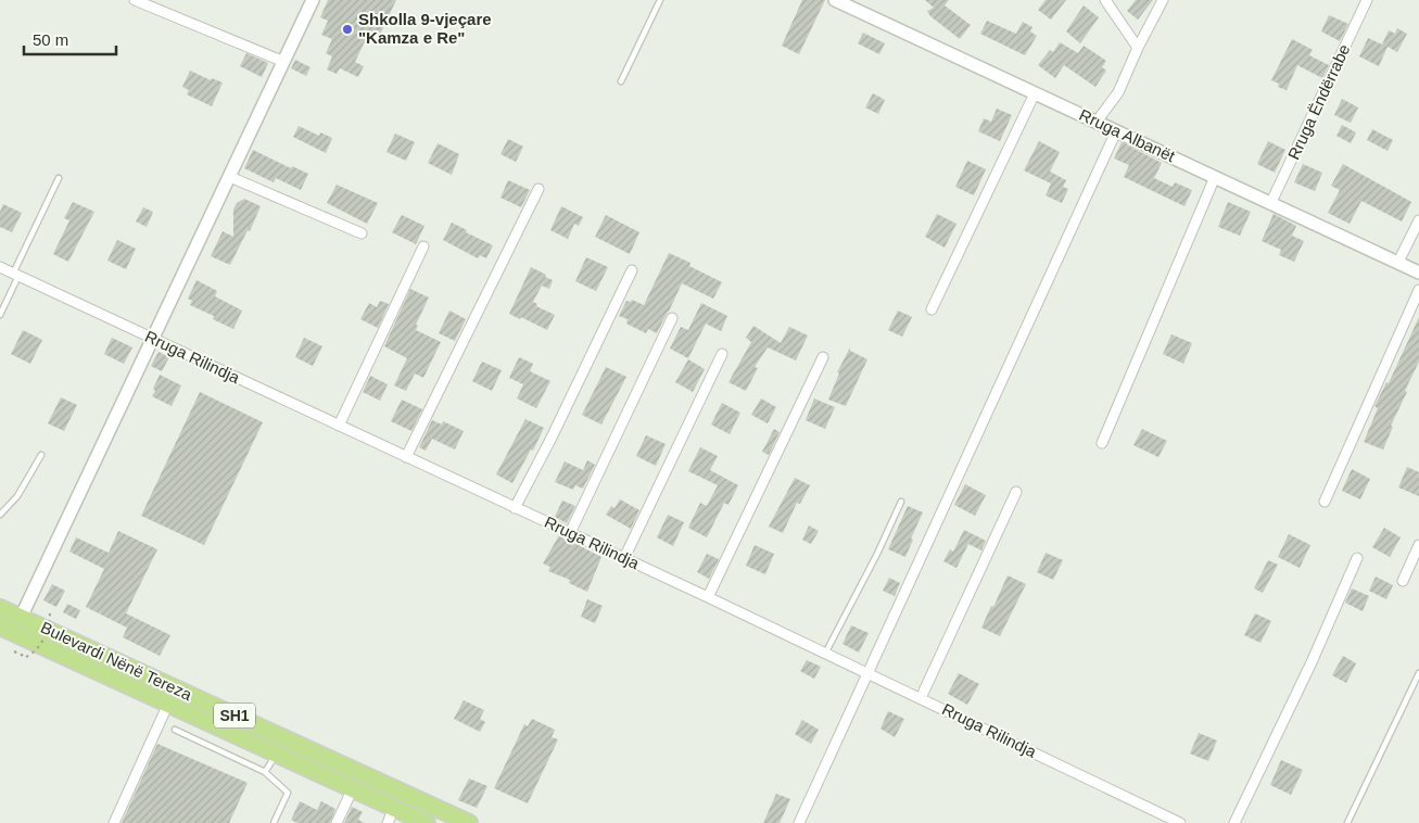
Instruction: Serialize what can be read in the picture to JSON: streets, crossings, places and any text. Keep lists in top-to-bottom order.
{
  "streets": {
    "main road": ["Bulevardi Nënë Tereza", "SH1"],
    "street": ["Rruga Ëndërrabe", "Rruga Albanët", "Rruga Rilindja"]
  },
  "crossings": [
    ["Rruga Ëndërrabe", "Rruga Albanët"]
  ],
  "places": ["Shkolla 9-vjeçare \"Kamza e Re\""],
  "scale_bar": "50 m"
}
